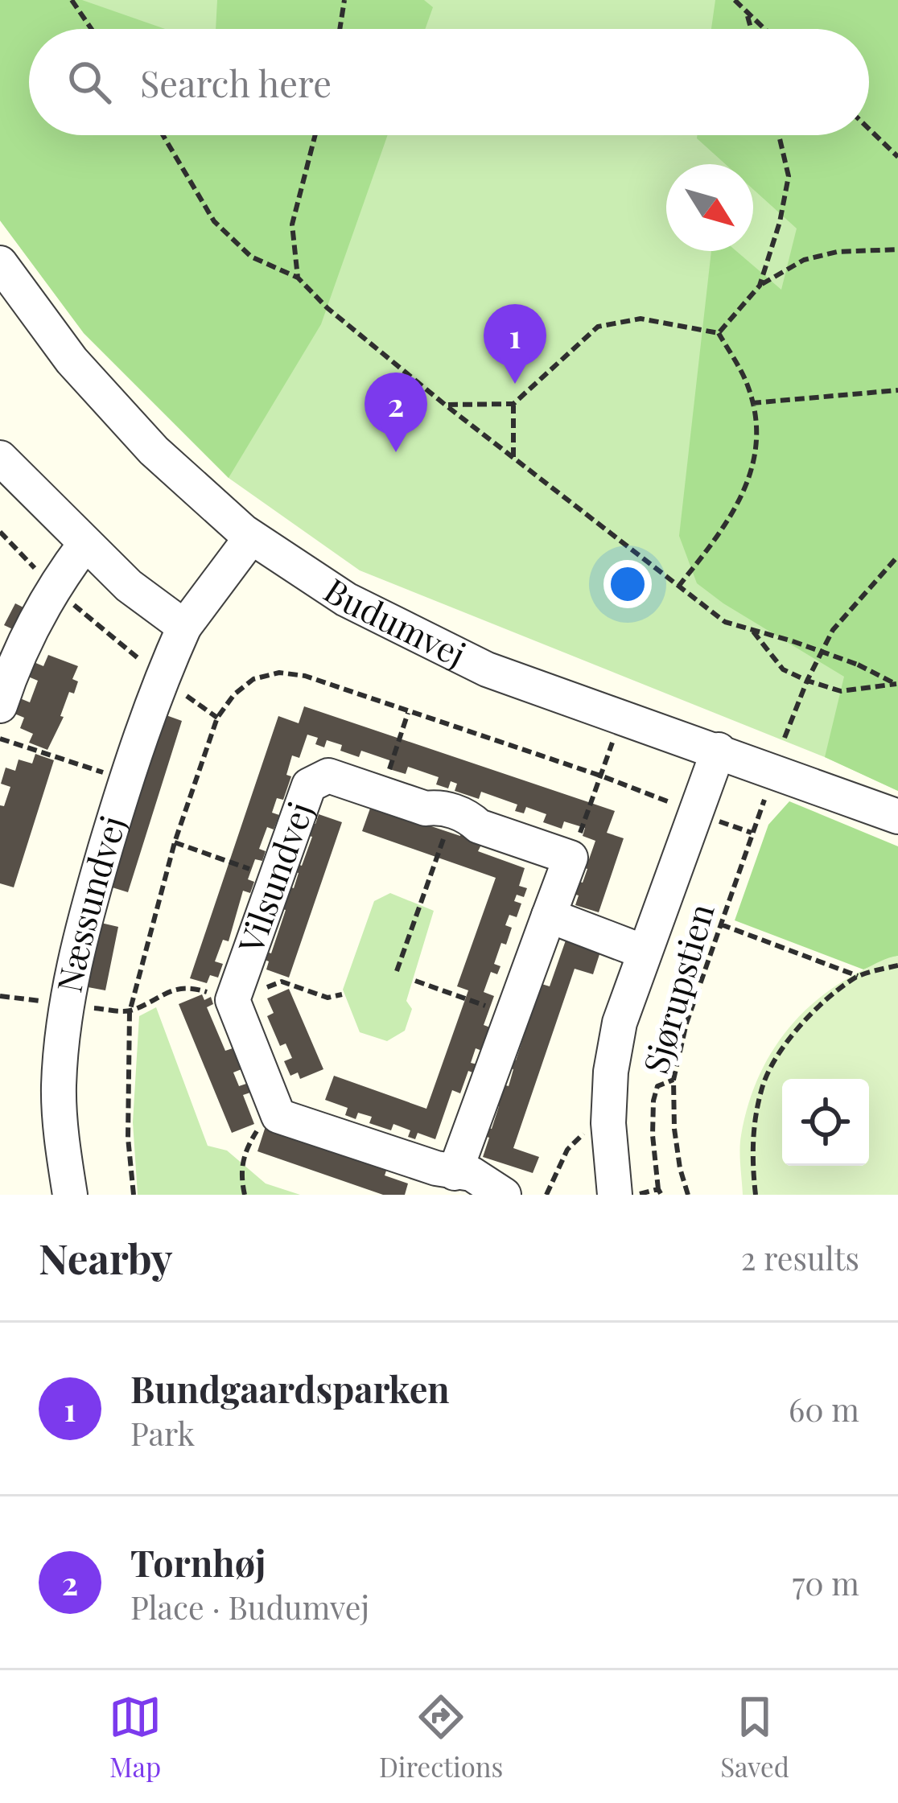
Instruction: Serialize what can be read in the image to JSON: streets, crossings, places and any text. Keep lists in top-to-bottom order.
{
  "streets": {
    "street": ["Budumvej", "Vilsundvej", "Næssundvej"],
    "path": ["Sjørupstien"]
  },
  "crossings": [
    ["Budumvej", "Næssundvej"]
  ],
  "north": "bottom right",
  "page": {
    "search": "Search here",
    "pins": ["1", "2"],
    "heading": ["Nearby", "2 results"],
    "list": [
      {
        "mark": "1",
        "name": "Bundgaardsparken",
        "note": "Park",
        "value": "60 m"
      },
      {
        "mark": "2",
        "name": "Tornhøj",
        "note": "Place · Budumvej",
        "value": "70 m"
      }
    ],
    "nav": ["Map", "Directions", "Saved"]
  }
}
